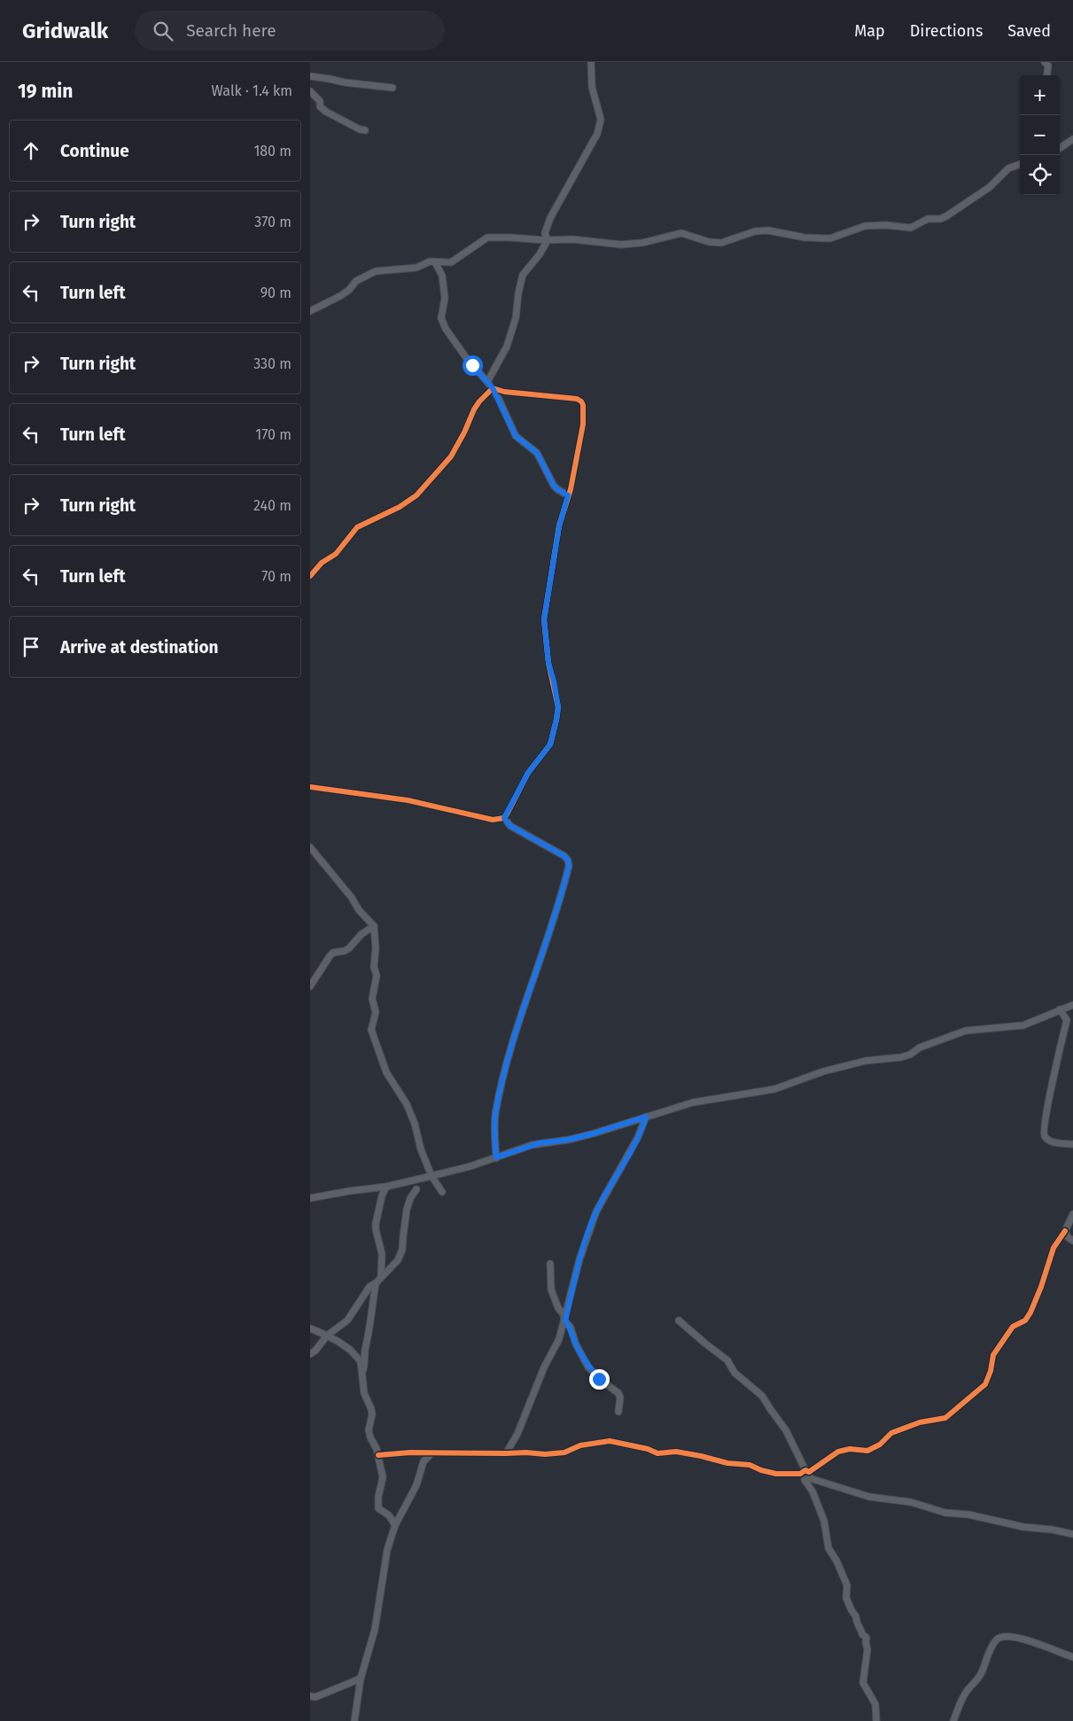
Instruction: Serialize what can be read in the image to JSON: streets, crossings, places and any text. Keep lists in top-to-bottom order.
{
  "page": {
    "header": "Gridwalk",
    "search": "Search here",
    "nav": ["Map", "Directions", "Saved"],
    "heading": ["19 min", "Walk · 1.4 km"],
    "map_buttons": ["+", "−"],
    "list": [
      ["Continue", "180 m"],
      ["Turn right", "370 m"],
      ["Turn left", "90 m"],
      ["Turn right", "330 m"],
      ["Turn left", "170 m"],
      ["Turn right", "240 m"],
      ["Turn left", "70 m"],
      "Arrive at destination"
    ]
  }
}
